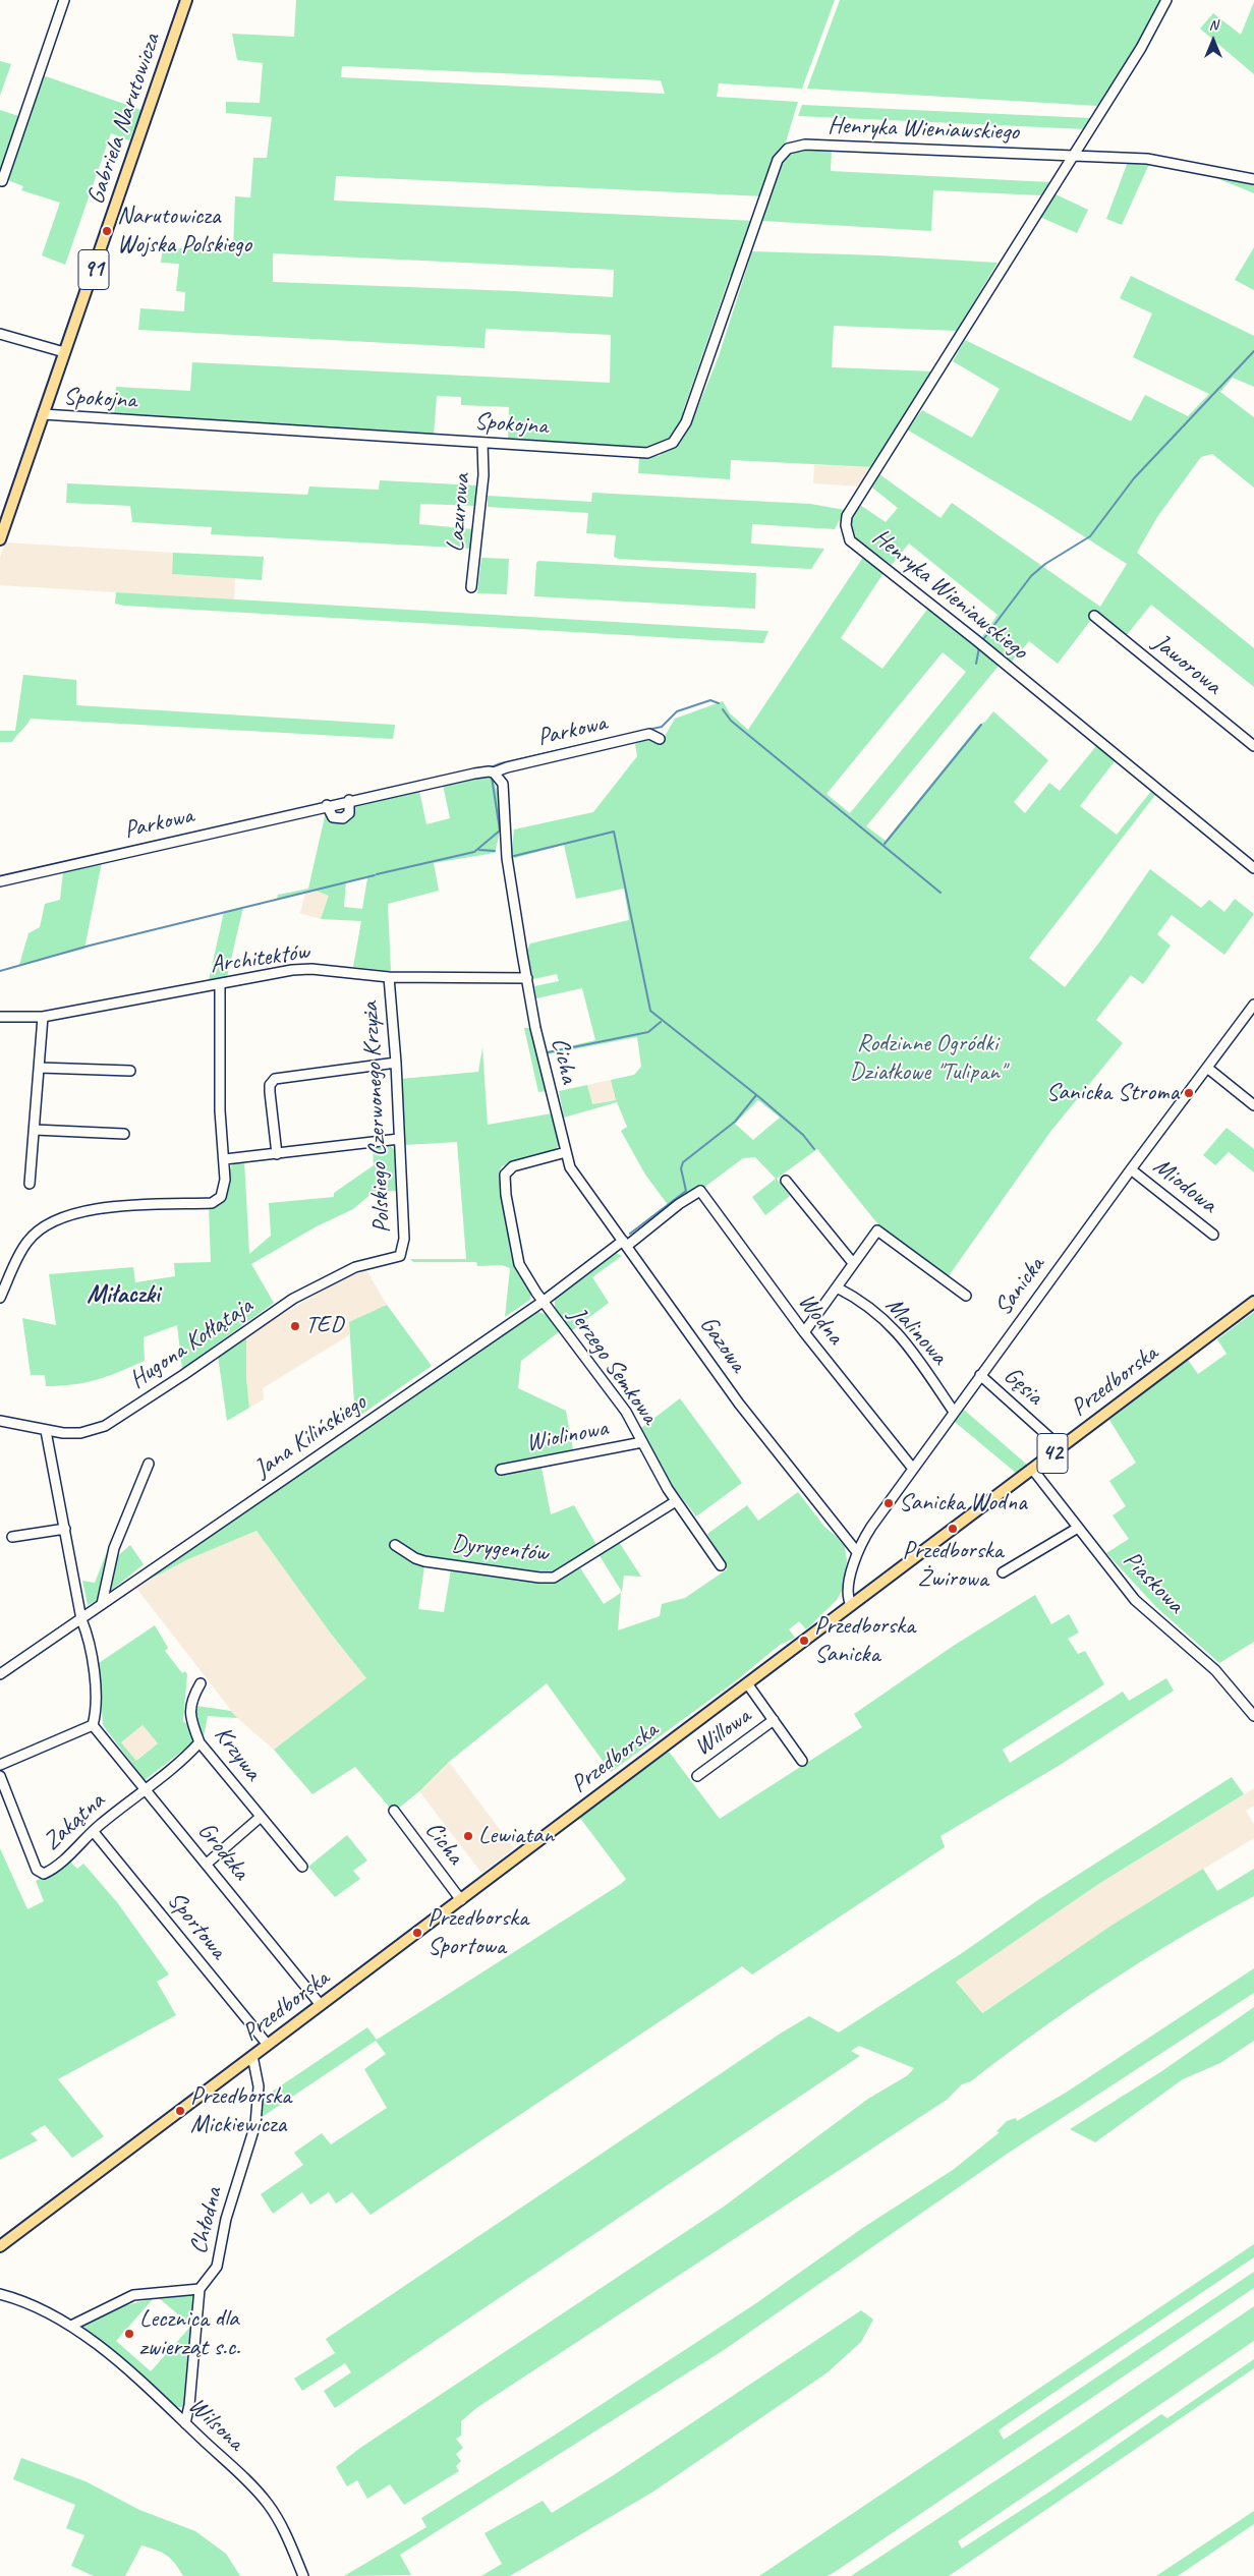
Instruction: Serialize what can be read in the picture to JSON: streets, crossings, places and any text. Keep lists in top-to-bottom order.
{
  "streets": {
    "main road": [
      "Gabriela Narutowicza",
      "91",
      "Przedborska",
      "42"
    ],
    "street": [
      "Henryka Wieniawskiego",
      "Spokojna",
      "Lazurowa",
      "Jaworowa",
      "Parkowa",
      "Architektów",
      "Cicha",
      "Polskiego Czerwonego Krzyża",
      "Miodowa",
      "Sanicka",
      "Wodna",
      "Malinowa",
      "Hugona Kołłątaja",
      "Gazowa",
      "Jerzego Semkowa",
      "Gęsia",
      "Jana Kilińskiego",
      "Wiolinowa",
      "Dyrygentów",
      "Piaskowa",
      "Willowa",
      "Krzywa",
      "Zakątna",
      "Grodzka",
      "Sportowa",
      "Chłodna",
      "Wilsona"
    ]
  },
  "crossings": [
    ["Gabriela Narutowicza", "Spokojna"],
    ["Henryka Wieniawskiego", "Spokojna"],
    ["Spokojna", "Lazurowa"],
    ["Parkowa", "Cicha"],
    ["Architektów", "Cicha"],
    ["Architektów", "Polskiego Czerwonego Krzyża"],
    ["Cicha", "Gazowa"],
    ["Cicha", "Przedborska"],
    ["Polskiego Czerwonego Krzyża", "Hugona Kołłątaja"],
    ["Miodowa", "Sanicka"],
    ["Sanicka", "Wodna"],
    ["Sanicka", "Malinowa"],
    ["Sanicka", "Gazowa"],
    ["Sanicka", "Przedborska"],
    ["Sanicka", "Gęsia"],
    ["Wodna", "Jerzego Semkowa"],
    ["Gazowa", "Jerzego Semkowa"],
    ["Jerzego Semkowa", "Jana Kilińskiego"],
    ["Jerzego Semkowa", "Wiolinowa"],
    ["Jerzego Semkowa", "Dyrygentów"],
    ["Przedborska", "Gęsia"],
    ["Przedborska", "Piaskowa"],
    ["Przedborska", "Grodzka"],
    ["Przedborska", "Sportowa"],
    ["Przedborska", "Chłodna"],
    ["Krzywa", "Zakątna"],
    ["Krzywa", "Grodzka"],
    ["Zakątna", "Grodzka"],
    ["Zakątna", "Sportowa"],
    ["Chłodna", "Wilsona"]
  ],
  "districts": ["Miłaczki"],
  "parks": ["Rodzinne Ogródki Działkowe \"Tulipan\""],
  "places": [
    "Narutowicza Wojska Polskiego",
    "Sanicka Stroma",
    "TED",
    "Sanicka Wodna",
    "Przedborska Żwirowa",
    "Przedborska Sanicka",
    "Lewiatan",
    "Przedborska Sportowa",
    "Przedborska Mickiewicza",
    "Lecznica dla zwierząt s.c."
  ],
  "north": "top"
}
